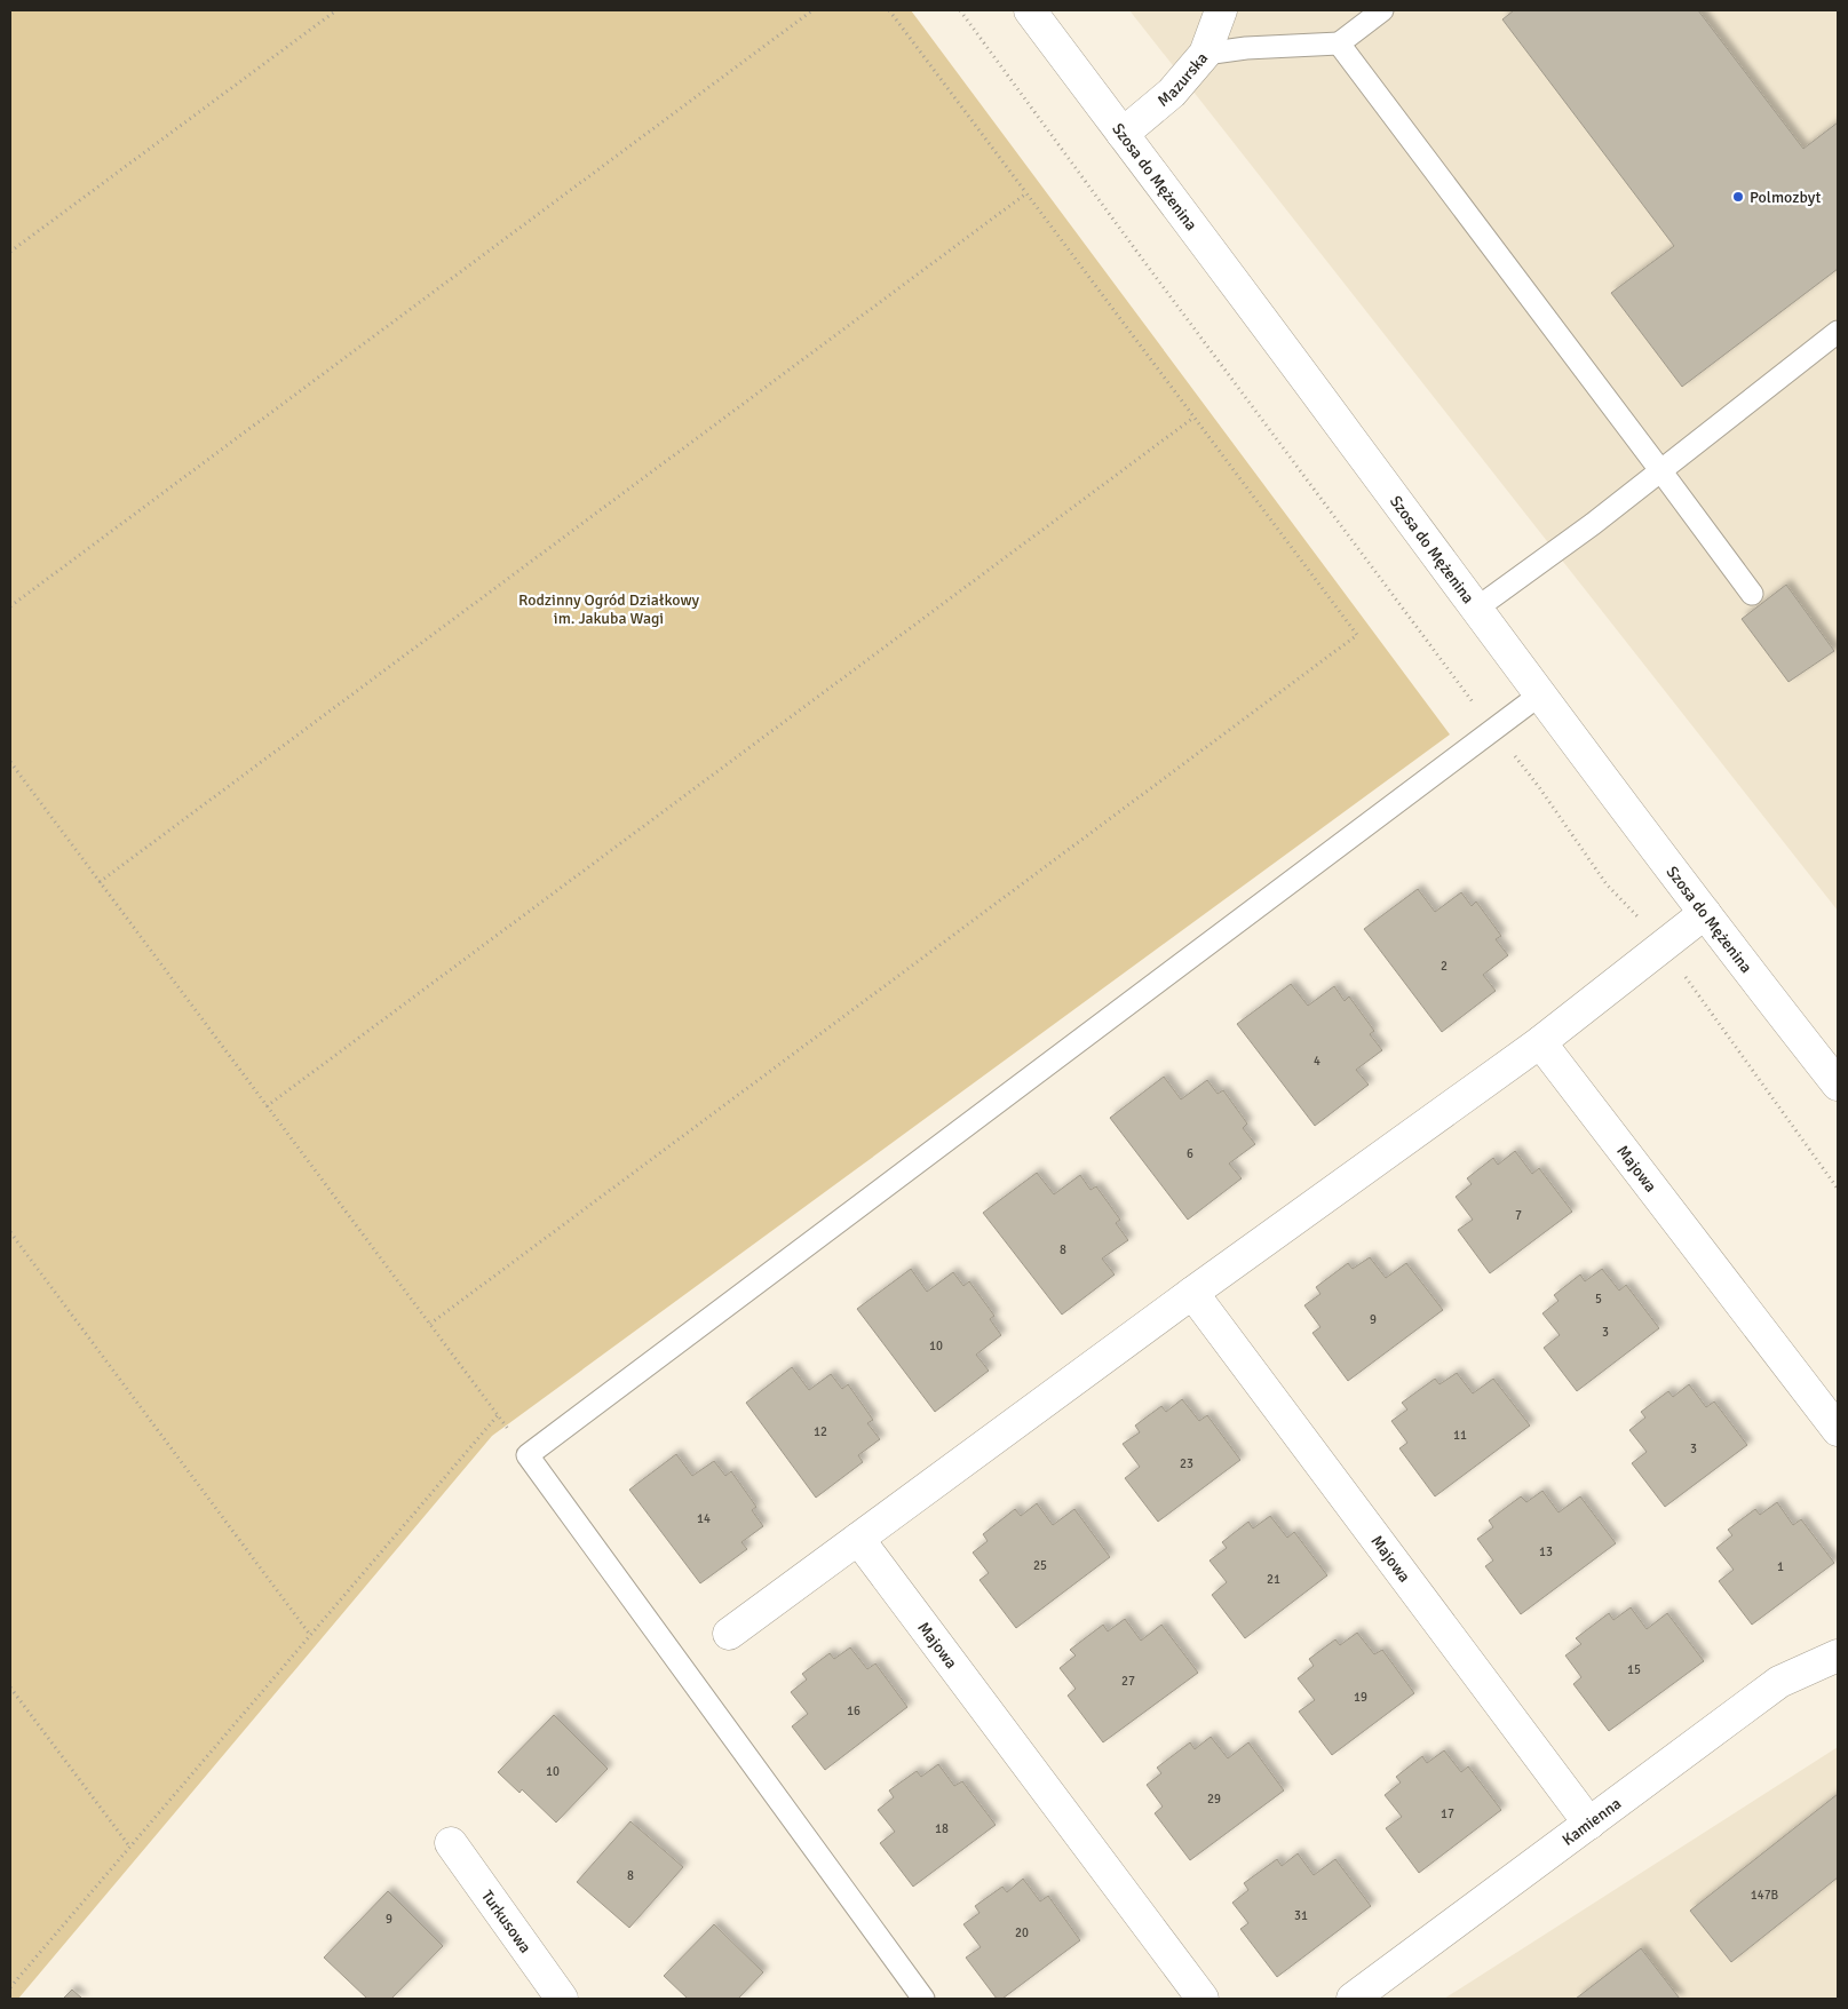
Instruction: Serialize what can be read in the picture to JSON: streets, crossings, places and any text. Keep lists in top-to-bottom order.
{
  "streets": {
    "street": [
      "Mazurska",
      "Szosa do Mężenina",
      "Majowa",
      "Kamienna",
      "Turkusowa"
    ]
  },
  "crossings": [
    ["Mazurska", "Szosa do Mężenina"],
    ["Majowa", "Kamienna"]
  ],
  "parks": ["Rodzinny Ogród Działkowy im. Jakuba Wagi"],
  "places": ["Polmozbyt"],
  "house_numbers": [
    "2",
    "4",
    "6",
    "7",
    "8",
    "5",
    "9",
    "3",
    "10",
    "12",
    "11",
    "3",
    "23",
    "14",
    "13",
    "25",
    "1",
    "21",
    "15",
    "27",
    "19",
    "16",
    "10",
    "29",
    "17",
    "18",
    "8",
    "147B",
    "31",
    "9",
    "20"
  ]
}
